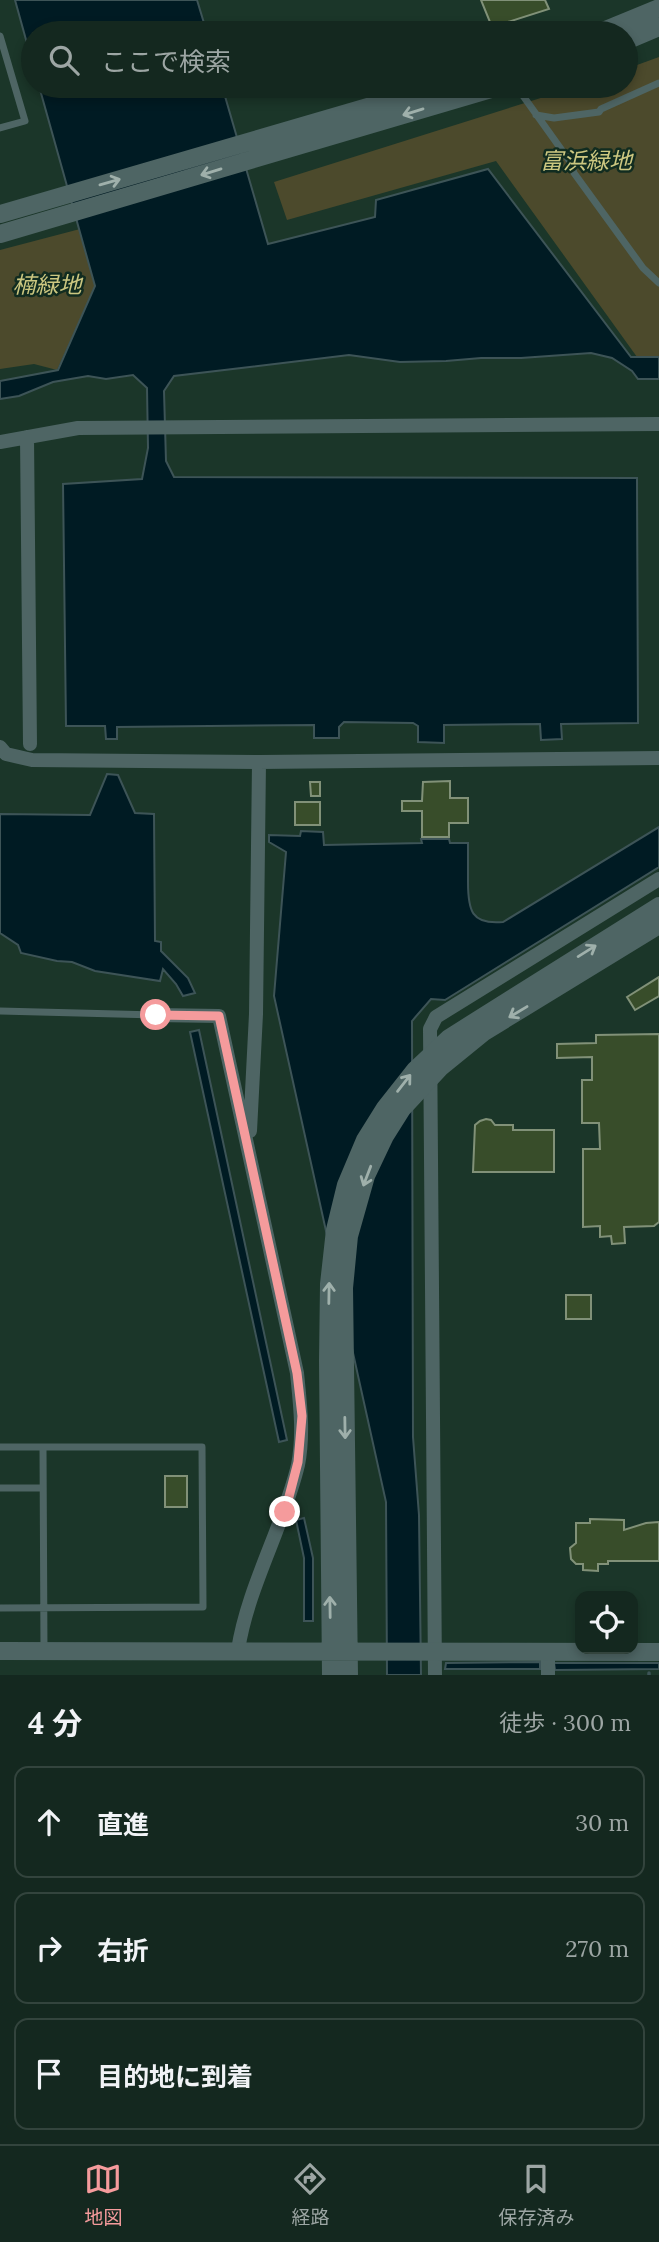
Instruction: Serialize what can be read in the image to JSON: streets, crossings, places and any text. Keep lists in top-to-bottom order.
{
  "parks": ["富浜緑地", "楠緑地"],
  "page": {
    "search": "ここで検索",
    "heading": ["4 分", "徒歩 · 300 m"],
    "list": [
      ["直進", "30 m"],
      ["右折", "270 m"],
      "目的地に到着"
    ],
    "nav": ["地図", "経路", "保存済み"]
  }
}
